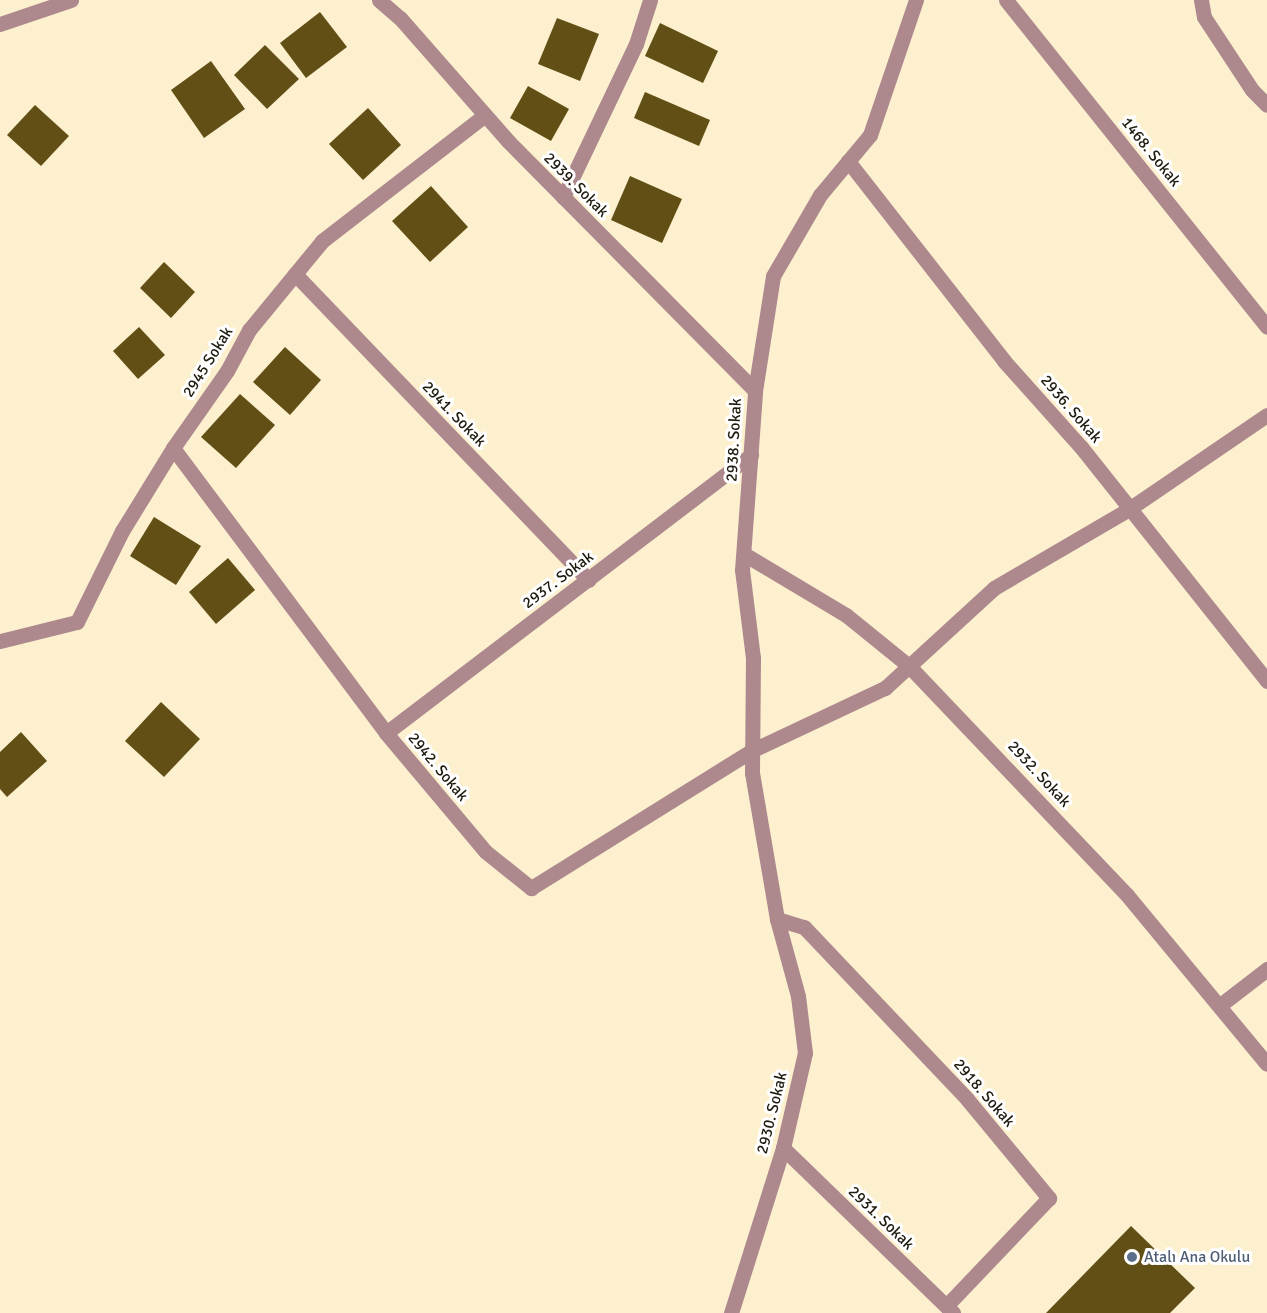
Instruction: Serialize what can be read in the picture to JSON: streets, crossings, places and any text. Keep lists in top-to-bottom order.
{
  "streets": {
    "street": [
      "1468. Sokak",
      "2939. Sokak",
      "2945 Sokak",
      "2936. Sokak",
      "2941. Sokak",
      "2938. Sokak",
      "2937. Sokak",
      "2942. Sokak",
      "2932. Sokak",
      "2918. Sokak",
      "2930. Sokak",
      "2931. Sokak"
    ]
  },
  "crossings": [
    ["2939. Sokak", "2945 Sokak"],
    ["2939. Sokak", "2938. Sokak"],
    ["2945 Sokak", "2941. Sokak"],
    ["2945 Sokak", "2942. Sokak"],
    ["2936. Sokak", "2938. Sokak"],
    ["2941. Sokak", "2937. Sokak"],
    ["2938. Sokak", "2937. Sokak"],
    ["2938. Sokak", "2942. Sokak"],
    ["2938. Sokak", "2932. Sokak"],
    ["2938. Sokak", "2918. Sokak"],
    ["2938. Sokak", "2930. Sokak"],
    ["2937. Sokak", "2942. Sokak"],
    ["2918. Sokak", "2930. Sokak"],
    ["2918. Sokak", "2931. Sokak"],
    ["2930. Sokak", "2931. Sokak"]
  ],
  "places": ["Atalı Ana Okulu"]
}
